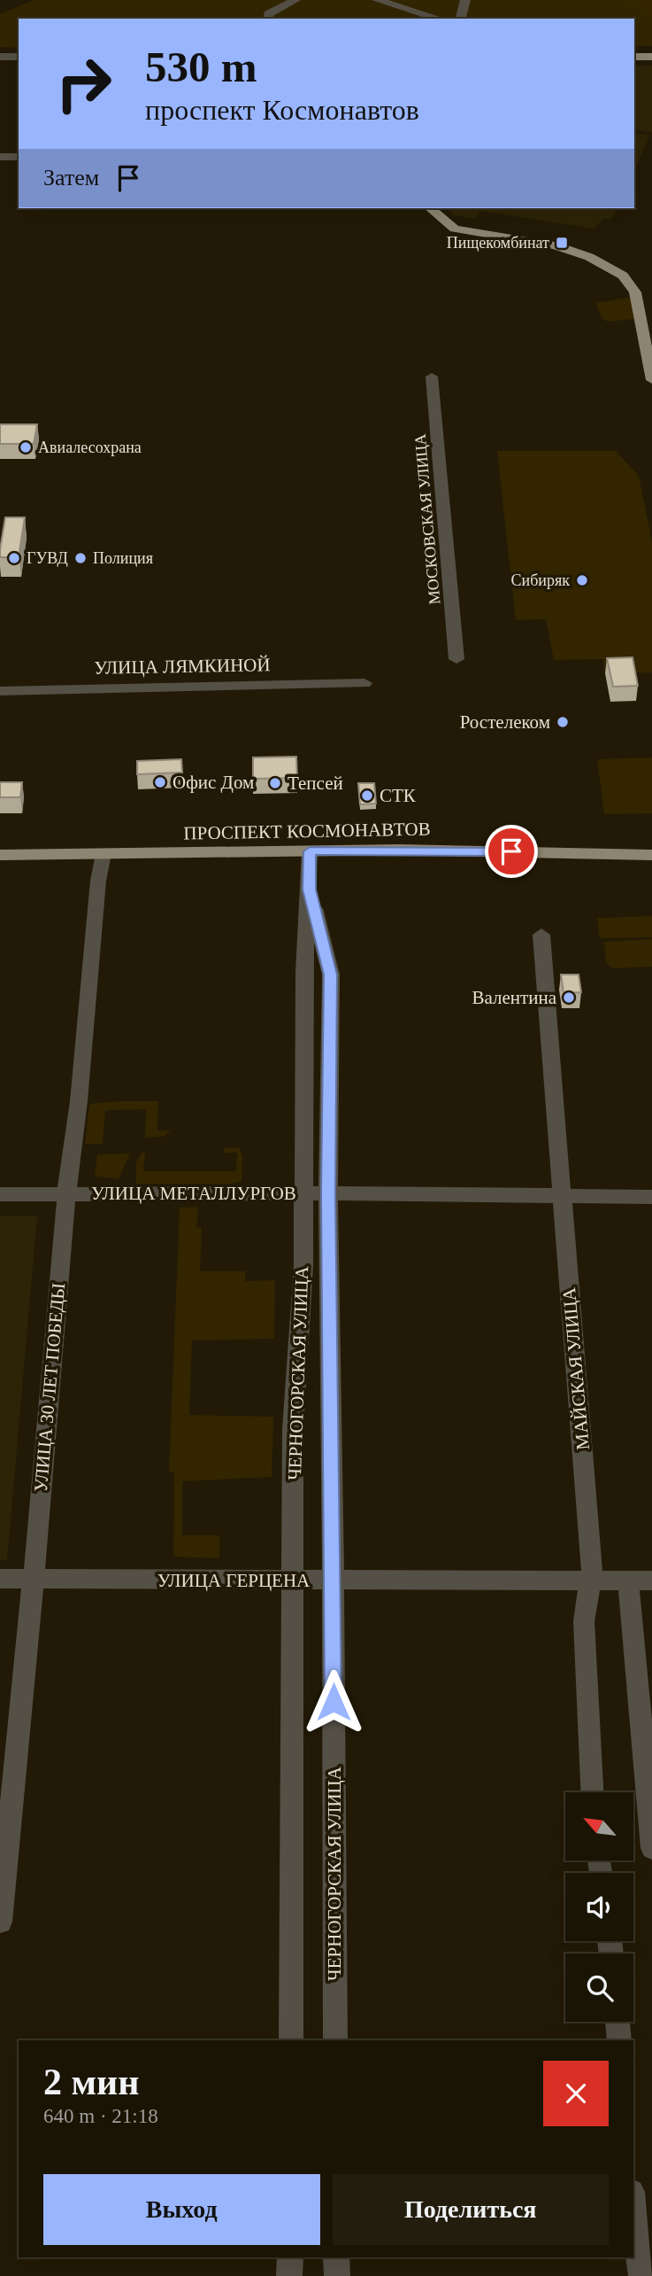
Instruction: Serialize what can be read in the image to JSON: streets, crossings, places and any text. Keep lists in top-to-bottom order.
{
  "streets": {
    "main road": ["ПРОСПЕКТ КОСМОНАВТОВ"],
    "street": [
      "МОСКОВСКАЯ УЛИЦА",
      "УЛИЦА ЛЯМКИНОЙ",
      "УЛИЦА МЕТАЛЛУРГОВ",
      "МАЙСКАЯ УЛИЦА",
      "ЧЕРНОГОРСКАЯ УЛИЦА",
      "УЛИЦА 30 ЛЕТ ПОБЕДЫ",
      "УЛИЦА ГЕРЦЕНА"
    ]
  },
  "crossings": [
    ["ПРОСПЕКТ КОСМОНАВТОВ", "ЧЕРНОГОРСКАЯ УЛИЦА"],
    ["ПРОСПЕКТ КОСМОНАВТОВ", "УЛИЦА 30 ЛЕТ ПОБЕДЫ"],
    ["УЛИЦА МЕТАЛЛУРГОВ", "МАЙСКАЯ УЛИЦА"],
    ["УЛИЦА МЕТАЛЛУРГОВ", "ЧЕРНОГОРСКАЯ УЛИЦА"],
    ["УЛИЦА МЕТАЛЛУРГОВ", "УЛИЦА 30 ЛЕТ ПОБЕДЫ"],
    ["МАЙСКАЯ УЛИЦА", "УЛИЦА ГЕРЦЕНА"],
    ["ЧЕРНОГОРСКАЯ УЛИЦА", "УЛИЦА ГЕРЦЕНА"],
    ["УЛИЦА 30 ЛЕТ ПОБЕДЫ", "УЛИЦА ГЕРЦЕНА"]
  ],
  "places": {
    "transit": ["Пищекомбинат"],
    "other": [
      "Авиалесохрана",
      "ГУВД",
      "Полиция",
      "Сибиряк",
      "Ростелеком",
      "Офис Дом",
      "Тепсей",
      "СТК",
      "Валентина"
    ]
  },
  "north": "top left",
  "page": {
    "turn": ["530 m", "проспект Космонавтов"],
    "then": "Затем",
    "heading": ["2 мин", "640 m · 21:18"],
    "buttons": ["Выход", "Поделиться"]
  }
}
